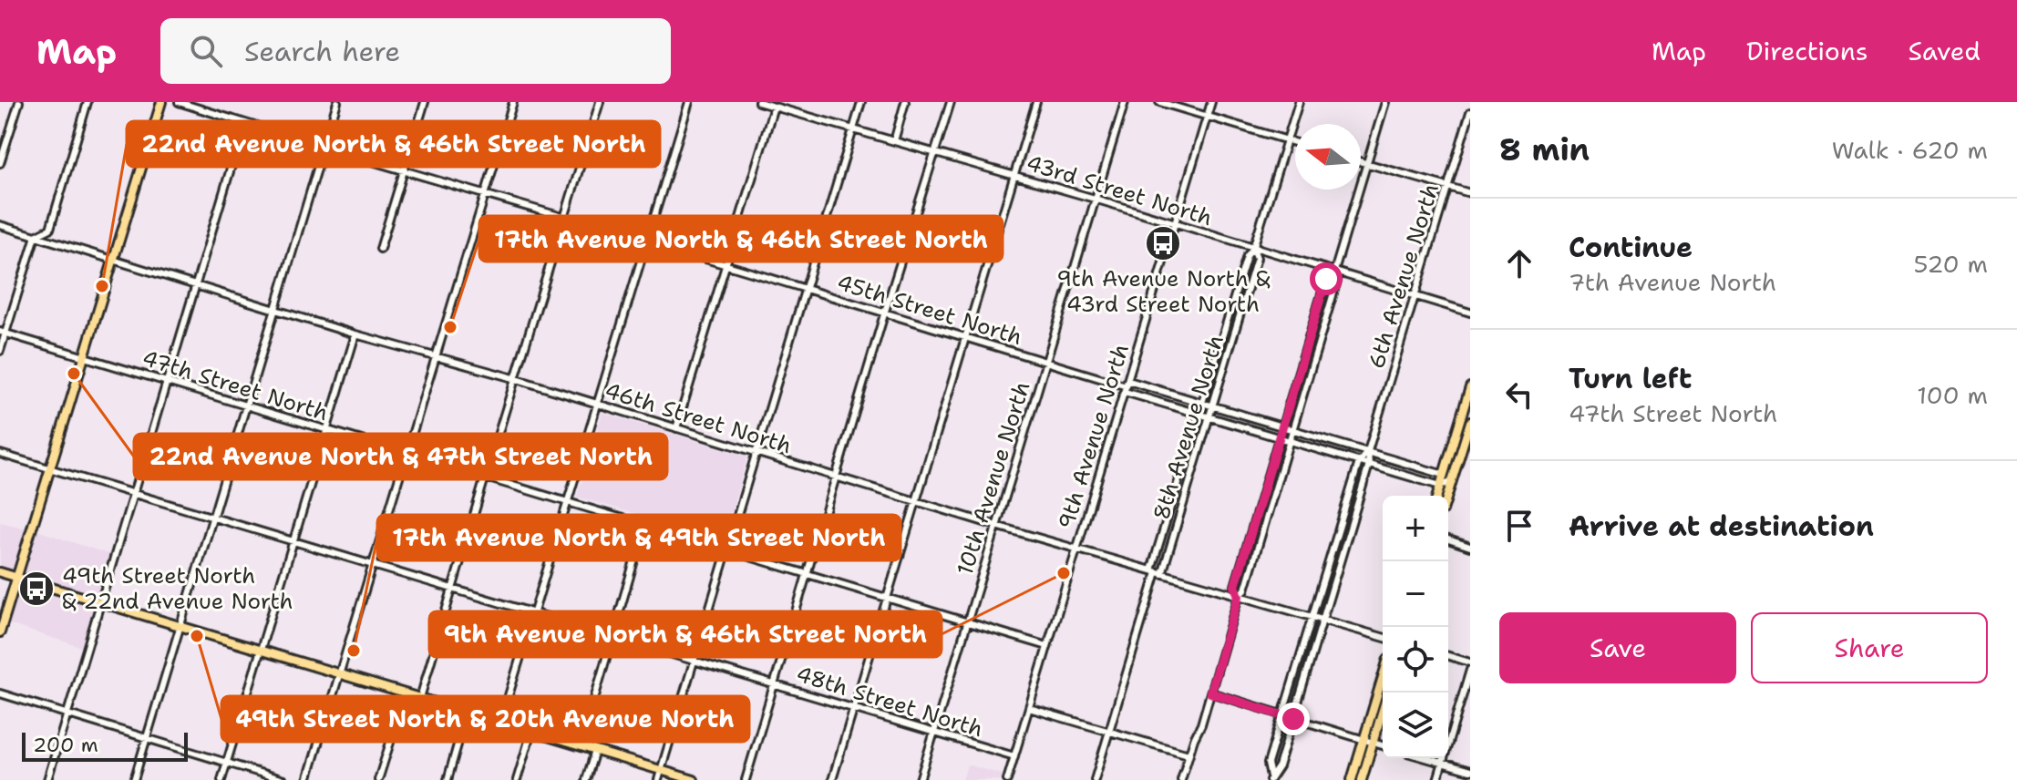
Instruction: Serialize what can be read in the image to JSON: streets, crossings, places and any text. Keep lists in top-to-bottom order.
{
  "streets": {
    "street": [
      "43rd Street North",
      "6th Avenue North",
      "45th Street North",
      "47th Street North",
      "46th Street North",
      "8th Avenue North",
      "9th Avenue North",
      "10th Avenue North",
      "48th Street North"
    ]
  },
  "crossings": [
    ["43rd Street North", "6th Avenue North"],
    ["43rd Street North", "8th Avenue North"],
    ["43rd Street North", "9th Avenue North"],
    ["43rd Street North", "10th Avenue North"],
    ["6th Avenue North", "45th Street North"],
    ["6th Avenue North", "46th Street North"],
    ["45th Street North", "8th Avenue North"],
    ["45th Street North", "9th Avenue North"],
    ["45th Street North", "10th Avenue North"],
    ["47th Street North", "9th Avenue North"],
    ["47th Street North", "10th Avenue North"],
    ["46th Street North", "8th Avenue North"],
    ["46th Street North", "9th Avenue North"],
    ["46th Street North", "10th Avenue North"],
    ["9th Avenue North", "48th Street North"],
    ["10th Avenue North", "48th Street North"]
  ],
  "places": {
    "bus stop": ["9th Avenue North & 43rd Street North", "49th Street North & 22nd Avenue North"],
    "other": [
      "22nd Avenue North & 46th Street North",
      "17th Avenue North & 46th Street North",
      "22nd Avenue North & 47th Street North",
      "9th Avenue North & 46th Street North",
      "49th Street North & 20th Avenue North",
      "17th Avenue North & 49th Street North"
    ]
  },
  "scale_bar": "200 m",
  "north": "left",
  "page": {
    "header": "Map",
    "search": "Search here",
    "nav": ["Map", "Directions", "Saved"],
    "heading": ["8 min", "Walk · 620 m"],
    "list": [
      ["Continue", "7th Avenue North", "520 m"],
      ["Turn left", "47th Street North", "100 m"],
      "Arrive at destination"
    ],
    "map_buttons": ["+", "−"],
    "buttons": ["Save", "Share"],
    "scale": "200 m"
  }
}
